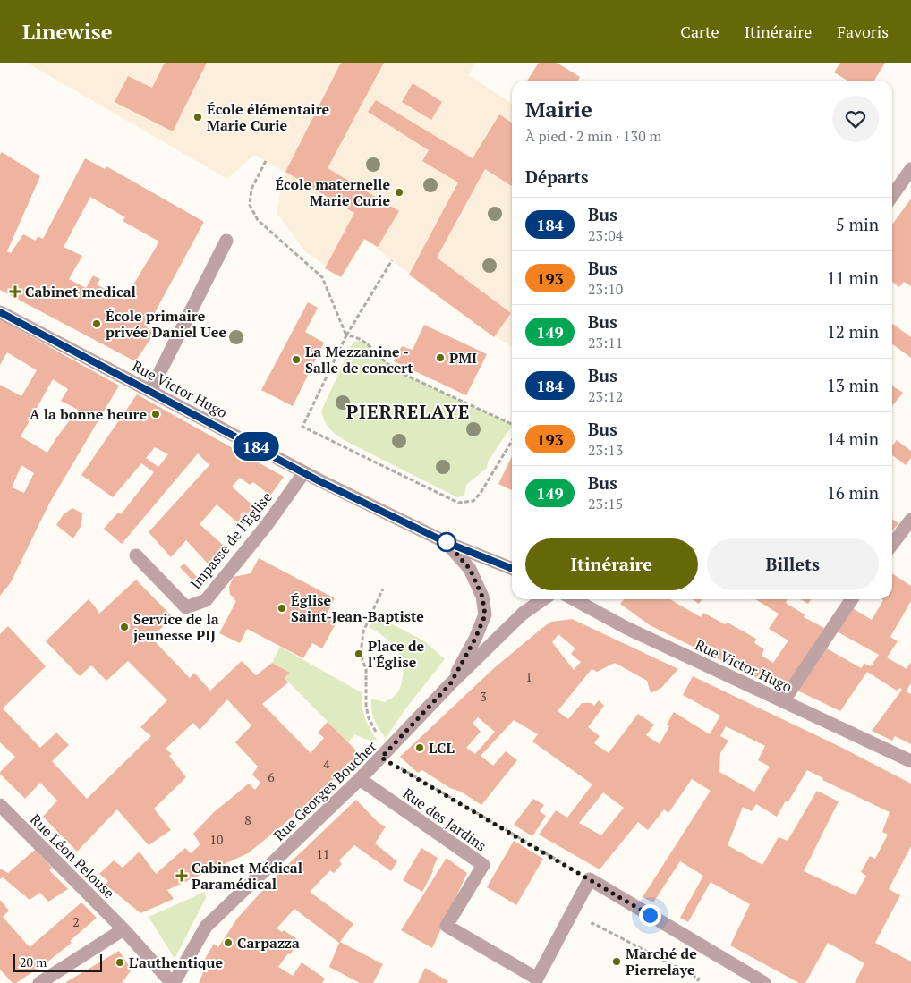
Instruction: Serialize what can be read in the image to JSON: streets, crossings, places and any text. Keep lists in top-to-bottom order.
{
  "streets": {
    "street": [
      "Rue Victor Hugo",
      "Impasse de l'Église",
      "Rue Georges Boucher",
      "Rue des Jardins",
      "Rue Léon Pelouse"
    ]
  },
  "crossings": [
    ["Rue Victor Hugo", "Impasse de l'Église"],
    ["Rue Victor Hugo", "Rue Georges Boucher"],
    ["Rue Georges Boucher", "Rue des Jardins"],
    ["Rue Georges Boucher", "Rue Léon Pelouse"]
  ],
  "districts": ["PIERRELAYE"],
  "places": {
    "other": [
      "École élémentaire Marie Curie",
      "École maternelle Marie Curie",
      "École primaire privée Daniel Uee",
      "PMI",
      "La Mezzanine - Salle de concert",
      "A la bonne heure",
      "Église Saint-Jean-Baptiste",
      "Service de la jeunesse PIJ",
      "Place de l'Église",
      "LCL",
      "Carpazza",
      "Marché de Pierrelaye",
      "L'authentique"
    ],
    "health": ["Cabinet medical", "Cabinet Médical Paramédical"]
  },
  "lines": ["bus line 184"],
  "house_numbers": [
    "1",
    "3",
    "4",
    "6",
    "8",
    "10",
    "11",
    "2"
  ],
  "scale_bar": "20 m",
  "page": {
    "header": "Linewise",
    "nav": ["Carte", "Itinéraire", "Favoris"],
    "on_map": "184",
    "heading": [
      ["Mairie", "À pied · 2 min · 130 m"],
      "Départs"
    ],
    "list": [
      {
        "mark": "184",
        "name": "Bus",
        "note": "23:04",
        "value": "5 min"
      },
      {
        "mark": "193",
        "name": "Bus",
        "note": "23:10",
        "value": "11 min"
      },
      {
        "mark": "149",
        "name": "Bus",
        "note": "23:11",
        "value": "12 min"
      },
      {
        "mark": "184",
        "name": "Bus",
        "note": "23:12",
        "value": "13 min"
      },
      {
        "mark": "193",
        "name": "Bus",
        "note": "23:13",
        "value": "14 min"
      },
      {
        "mark": "149",
        "name": "Bus",
        "note": "23:15",
        "value": "16 min"
      }
    ],
    "buttons": ["Itinéraire", "Billets"],
    "scale": "20 m"
  }
}
